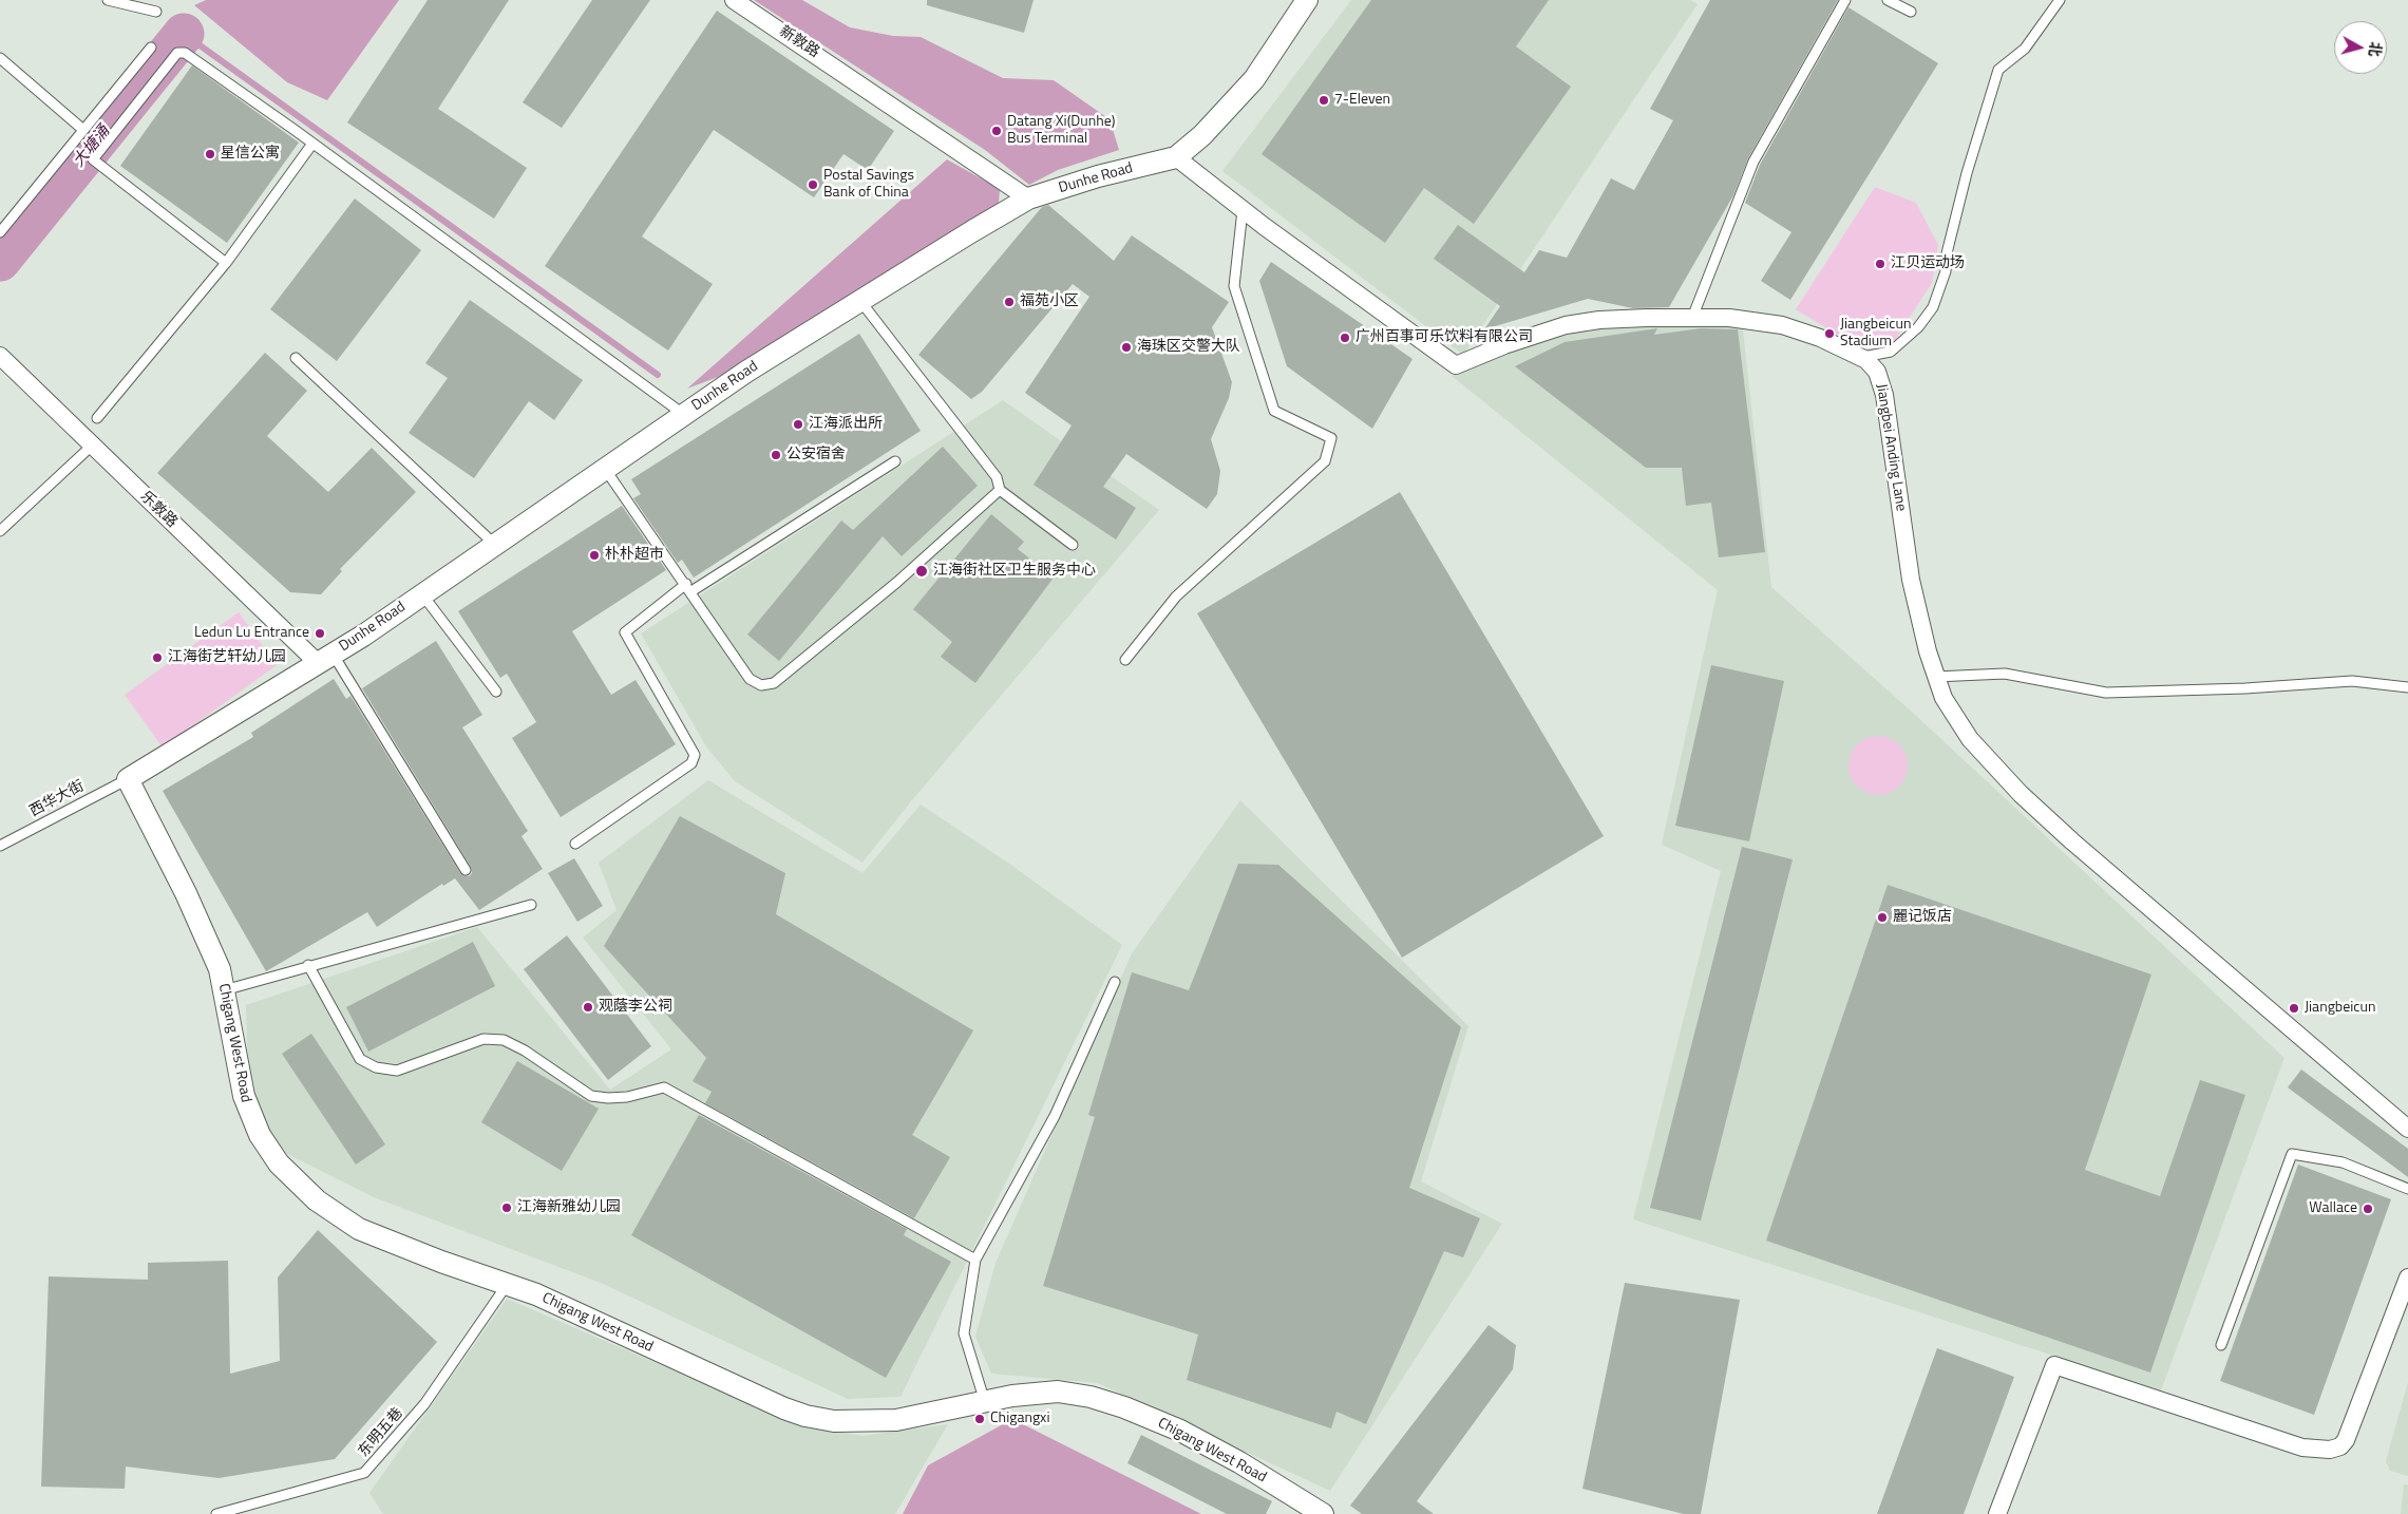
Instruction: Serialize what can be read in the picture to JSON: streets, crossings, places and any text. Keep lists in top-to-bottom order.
{
  "streets": {
    "street": [
      "新敦路",
      "Dunhe Road",
      "Jiangbei Anding Lane",
      "乐敦路",
      "Chigang West Road"
    ],
    "lane": ["西华大街", "东明五巷"]
  },
  "crossings": [
    ["新敦路", "Dunhe Road"],
    ["Dunhe Road", "乐敦路"],
    ["Dunhe Road", "西华大街"],
    ["Dunhe Road", "Chigang West Road"],
    ["西华大街", "Chigang West Road"],
    ["Chigang West Road", "东明五巷"]
  ],
  "water": ["大塘涌"],
  "places": [
    "7-Eleven",
    "Datang Xi(Dunhe) Bus Terminal",
    "星信公寓",
    "Postal Savings Bank of China",
    "江贝运动场",
    "福苑小区",
    "Jiangbeicun Stadium",
    "广州百事可乐饮料有限公司",
    "海珠区交警大队",
    "江海派出所",
    "公安宿舍",
    "朴朴超市",
    "江海街社区卫生服务中心",
    "Ledun Lu Entrance",
    "江海街艺轩幼儿园",
    "麗记饭店",
    "观蔭李公祠",
    "Jiangbeicun",
    "江海新雅幼儿园",
    "Wallace",
    "Chigangxi"
  ],
  "north": "right"
}
